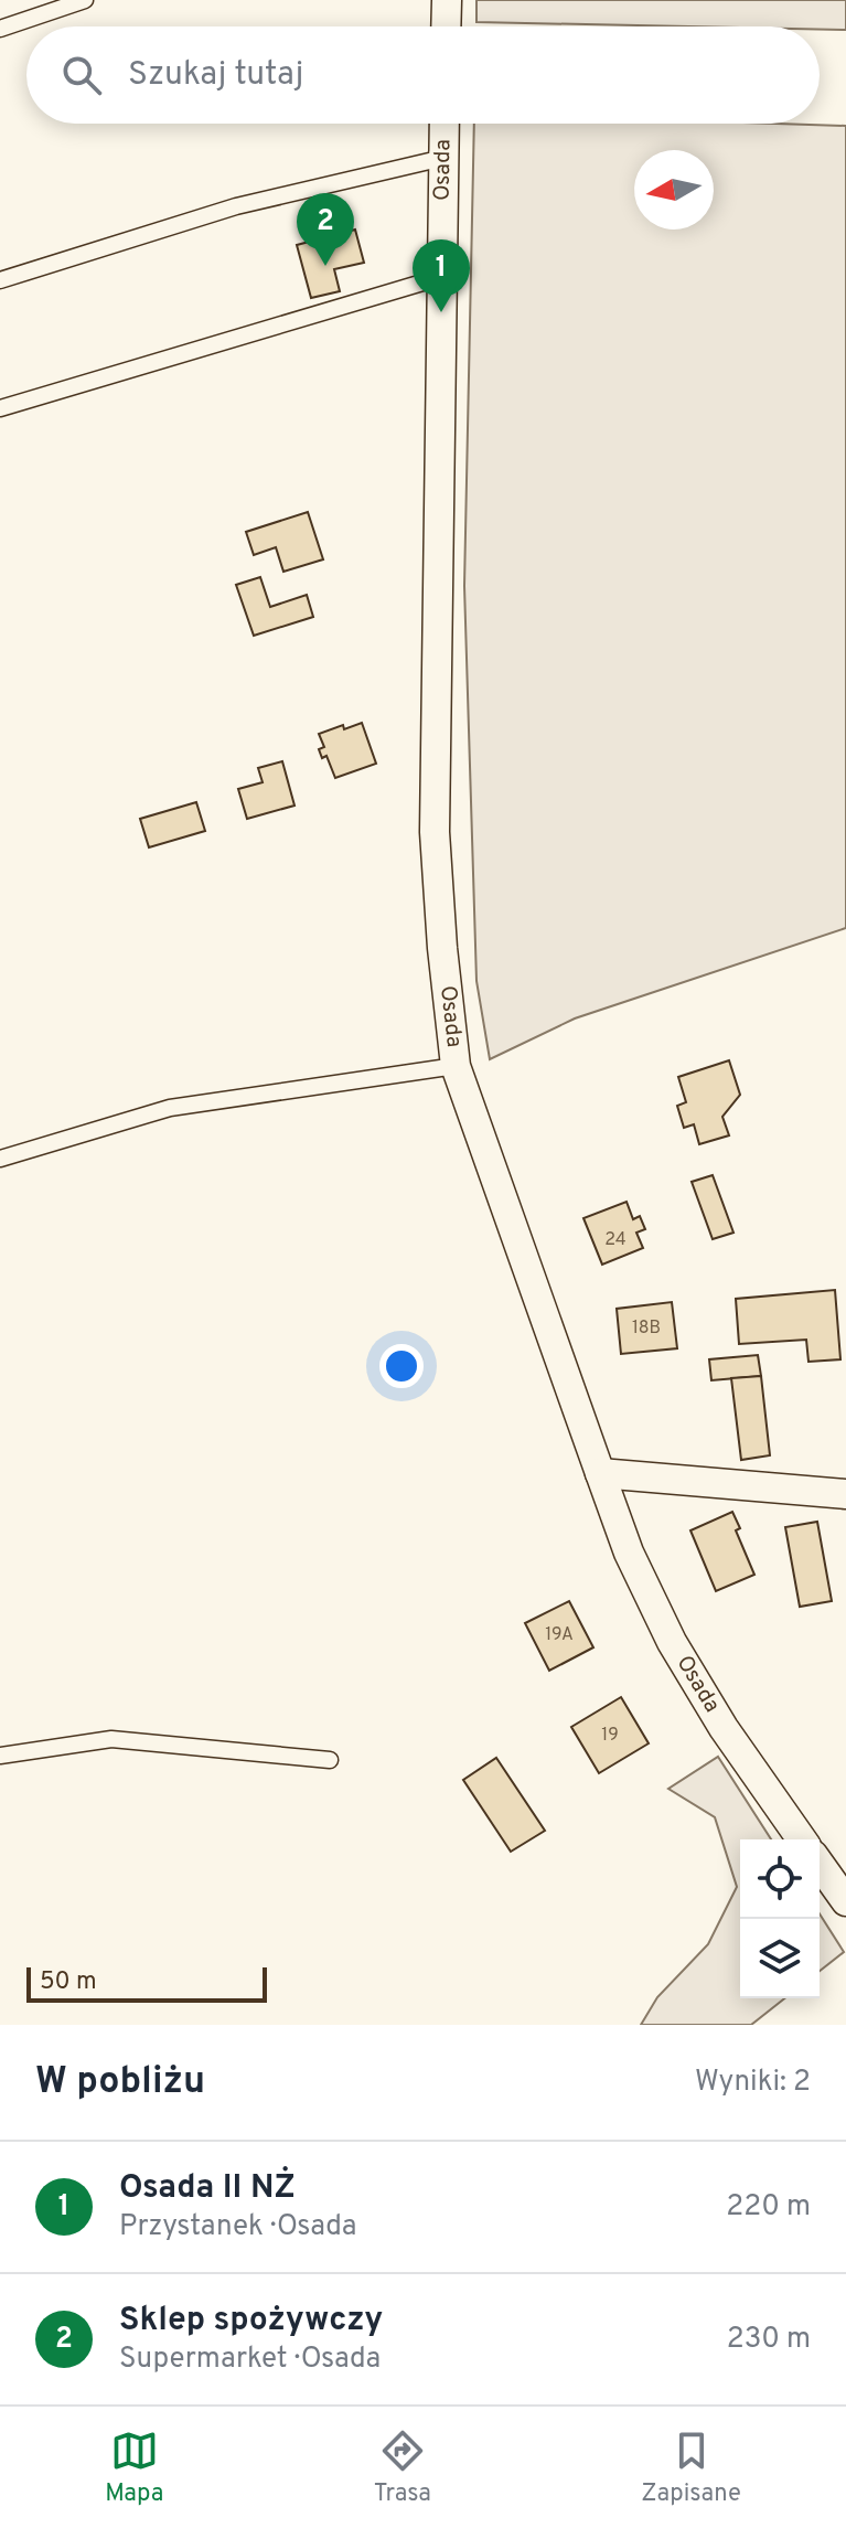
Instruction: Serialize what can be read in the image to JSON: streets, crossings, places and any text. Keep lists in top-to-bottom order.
{
  "streets": {
    "street": ["Osada"]
  },
  "house_numbers": [
    "24",
    "18B",
    "19A",
    "19"
  ],
  "scale_bar": "50 m",
  "north": "left",
  "page": {
    "search": "Szukaj tutaj",
    "pins": ["2", "1"],
    "scale": "50 m",
    "heading": ["W pobliżu", "Wyniki: 2"],
    "list": [
      {
        "mark": "1",
        "name": "Osada II NŻ",
        "note": "Przystanek · Osada",
        "value": "220 m"
      },
      {
        "mark": "2",
        "name": "Sklep spożywczy",
        "note": "Supermarket · Osada",
        "value": "230 m"
      }
    ],
    "nav": ["Mapa", "Trasa", "Zapisane"]
  }
}
